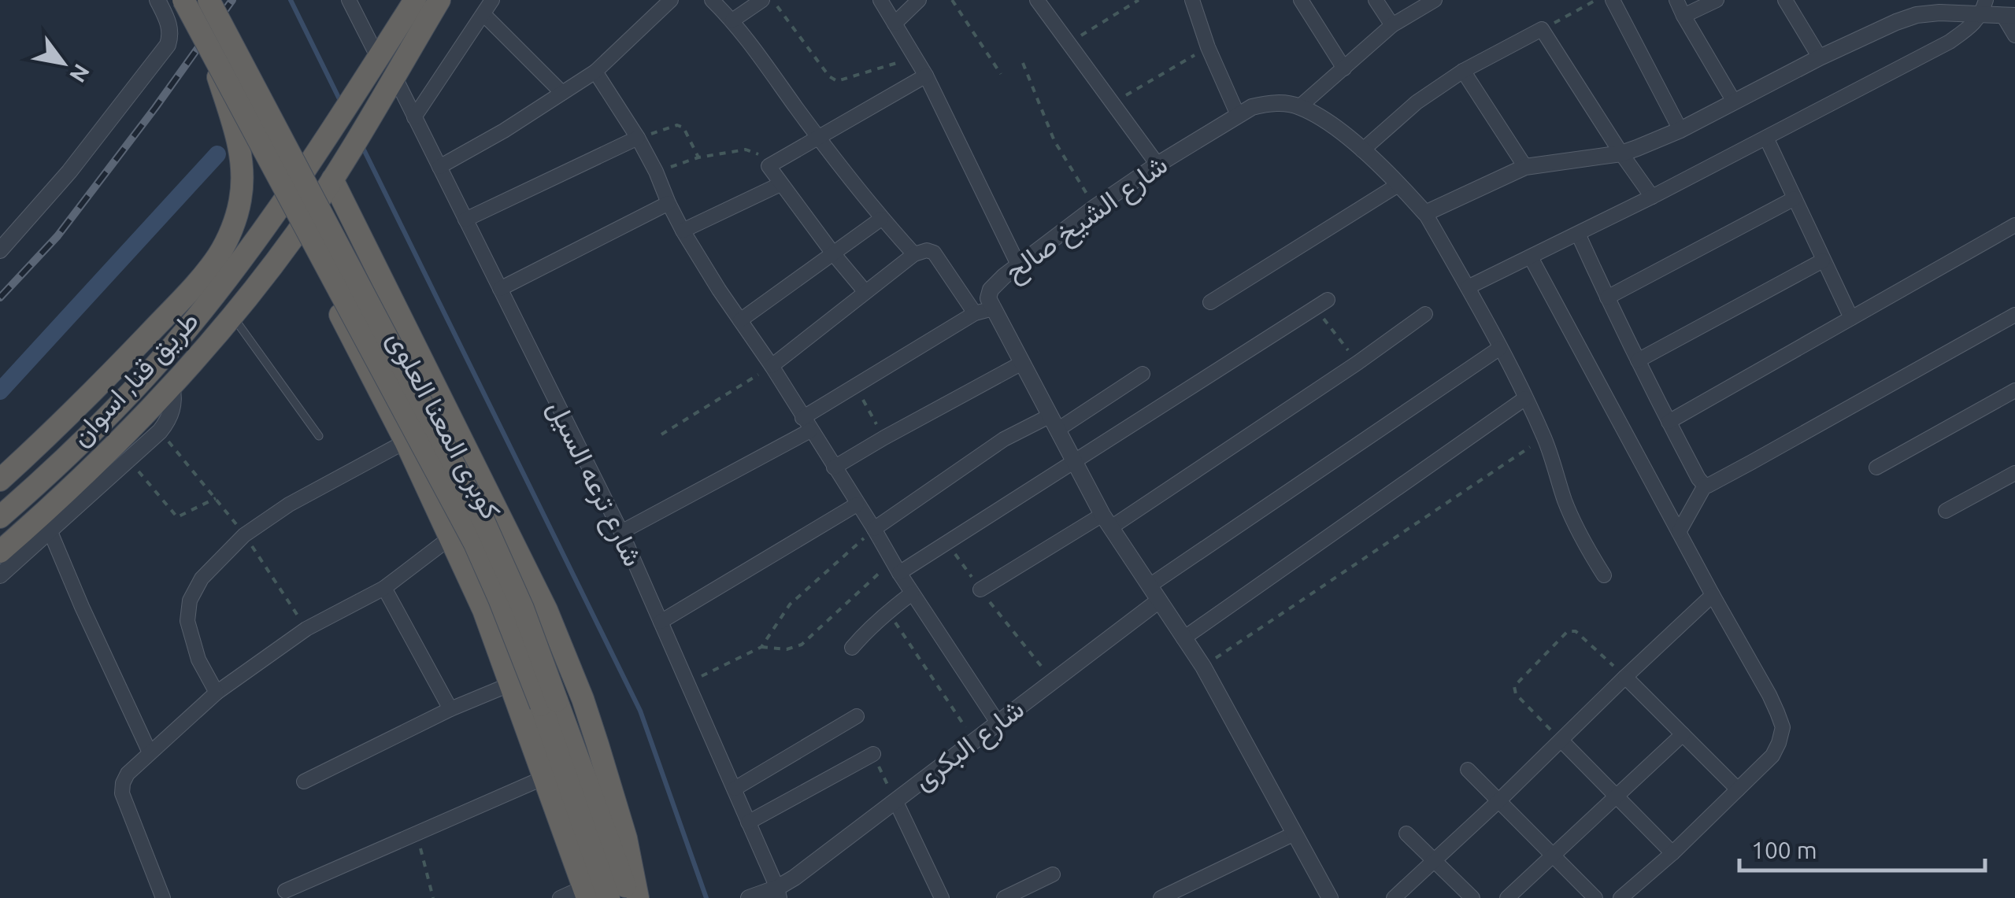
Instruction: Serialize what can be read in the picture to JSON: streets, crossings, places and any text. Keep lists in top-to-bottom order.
{
  "streets": {
    "highway": ["طريق قنا, اسوان", "كوبرى المعنا العلوى"],
    "street": ["شارع الشيخ صالح", "شارع ترعه السيل", "شارع البكرى"]
  },
  "crossings": [
    ["شارع الشيخ صالح", "شارع البكرى"],
    ["طريق قنا, اسوان", "شارع ترعه السيل"],
    ["شارع ترعه السيل", "شارع البكرى"]
  ],
  "scale_bar": "100 m",
  "north": "bottom right"
}
